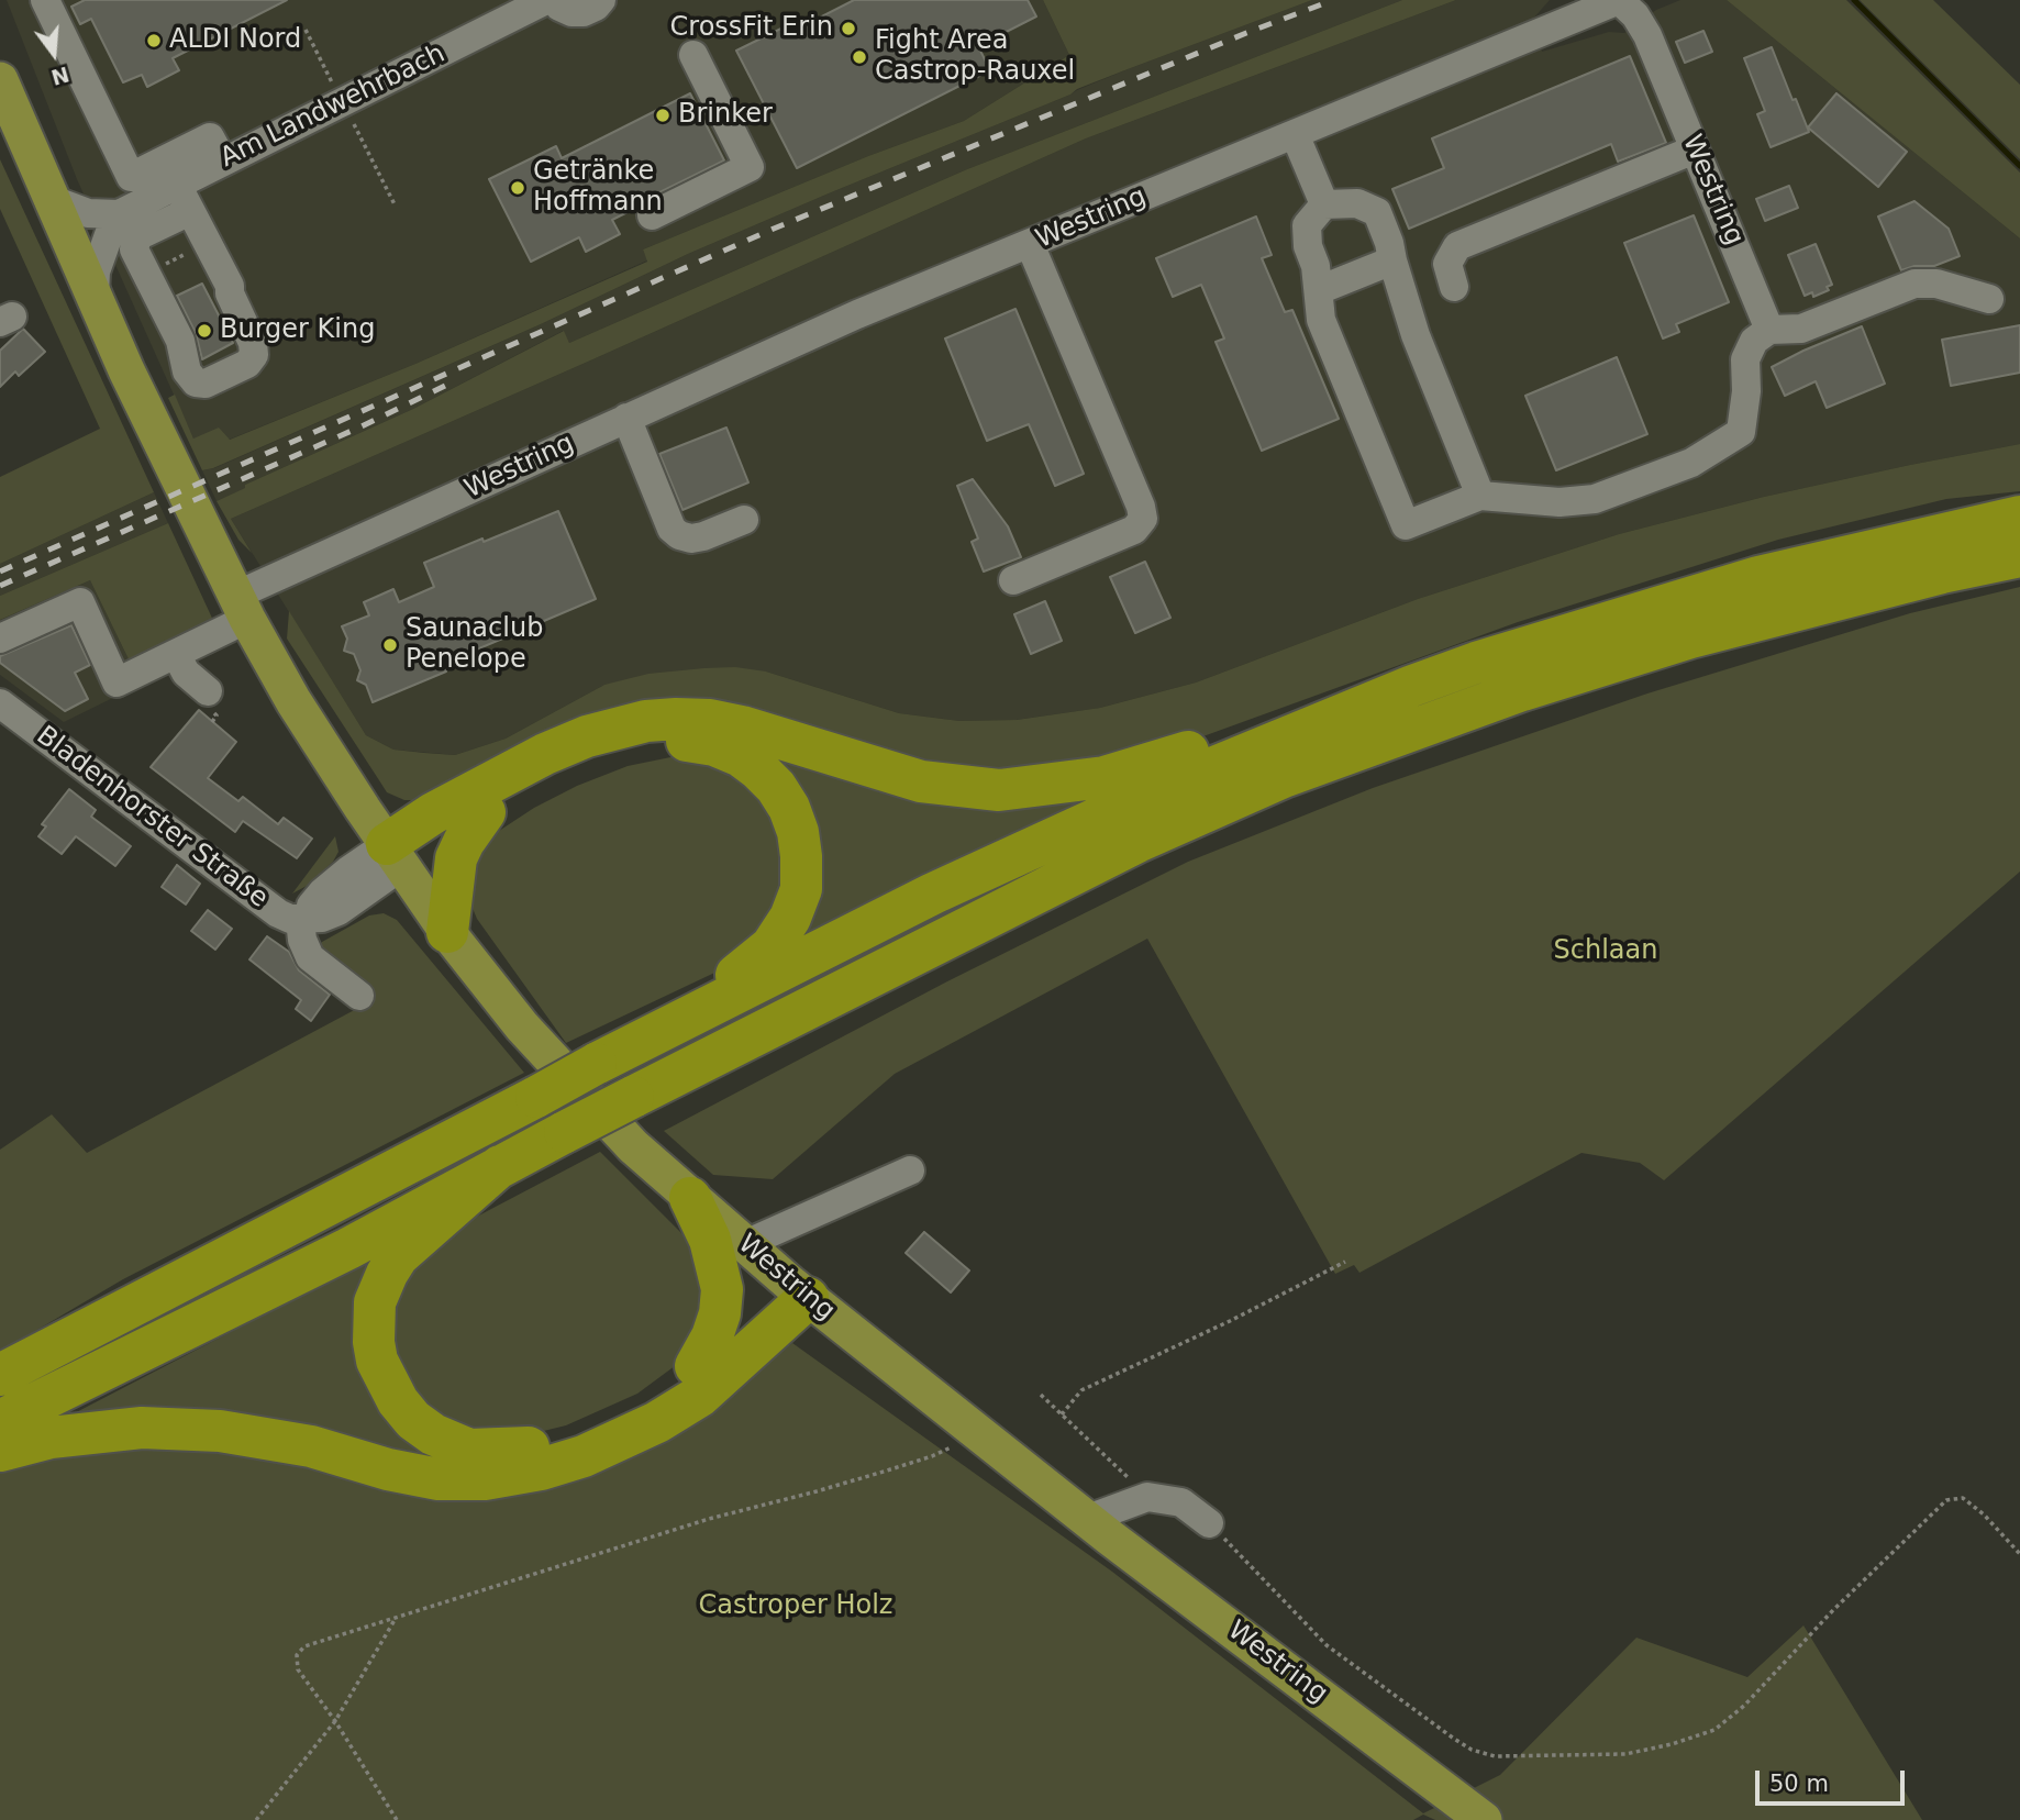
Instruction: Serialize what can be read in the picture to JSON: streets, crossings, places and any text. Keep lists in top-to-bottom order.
{
  "streets": {
    "main road": ["Westring"],
    "street": ["Am Landwehrbach", "Bladenhorster Straße"]
  },
  "parks": ["Schlaan", "Castroper Holz"],
  "places": [
    "CrossFit Erin",
    "ALDI Nord",
    "Fight Area Castrop-Rauxel",
    "Brinker",
    "Getränke Hoffmann",
    "Burger King",
    "Saunaclub Penelope"
  ],
  "scale_bar": "50 m",
  "north": "bottom"
}
